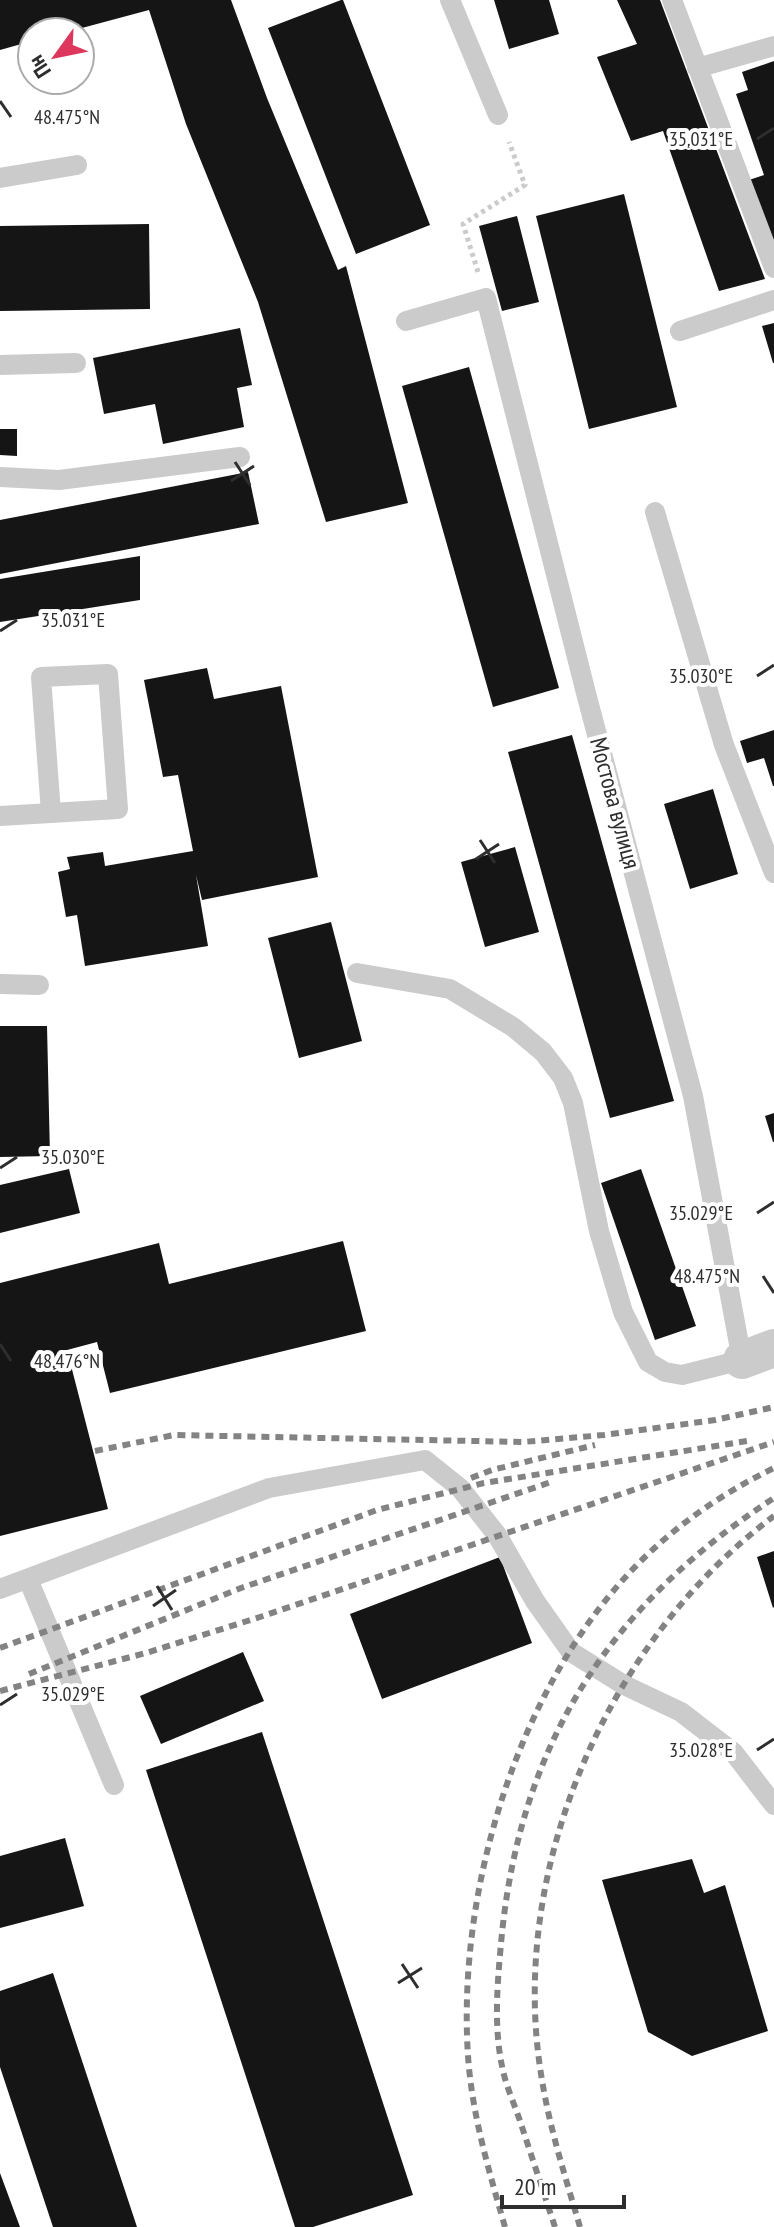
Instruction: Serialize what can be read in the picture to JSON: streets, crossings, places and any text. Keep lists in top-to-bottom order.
{
  "streets": {
    "lane": ["Мостова вулиця"]
  },
  "scale_bar": "20 m",
  "north": "bottom left",
  "coordinates": [
    "48.475°N",
    "35.031°E",
    "35.030°E",
    "35.029°E",
    "48.476°N",
    "35.028°E"
  ]
}
